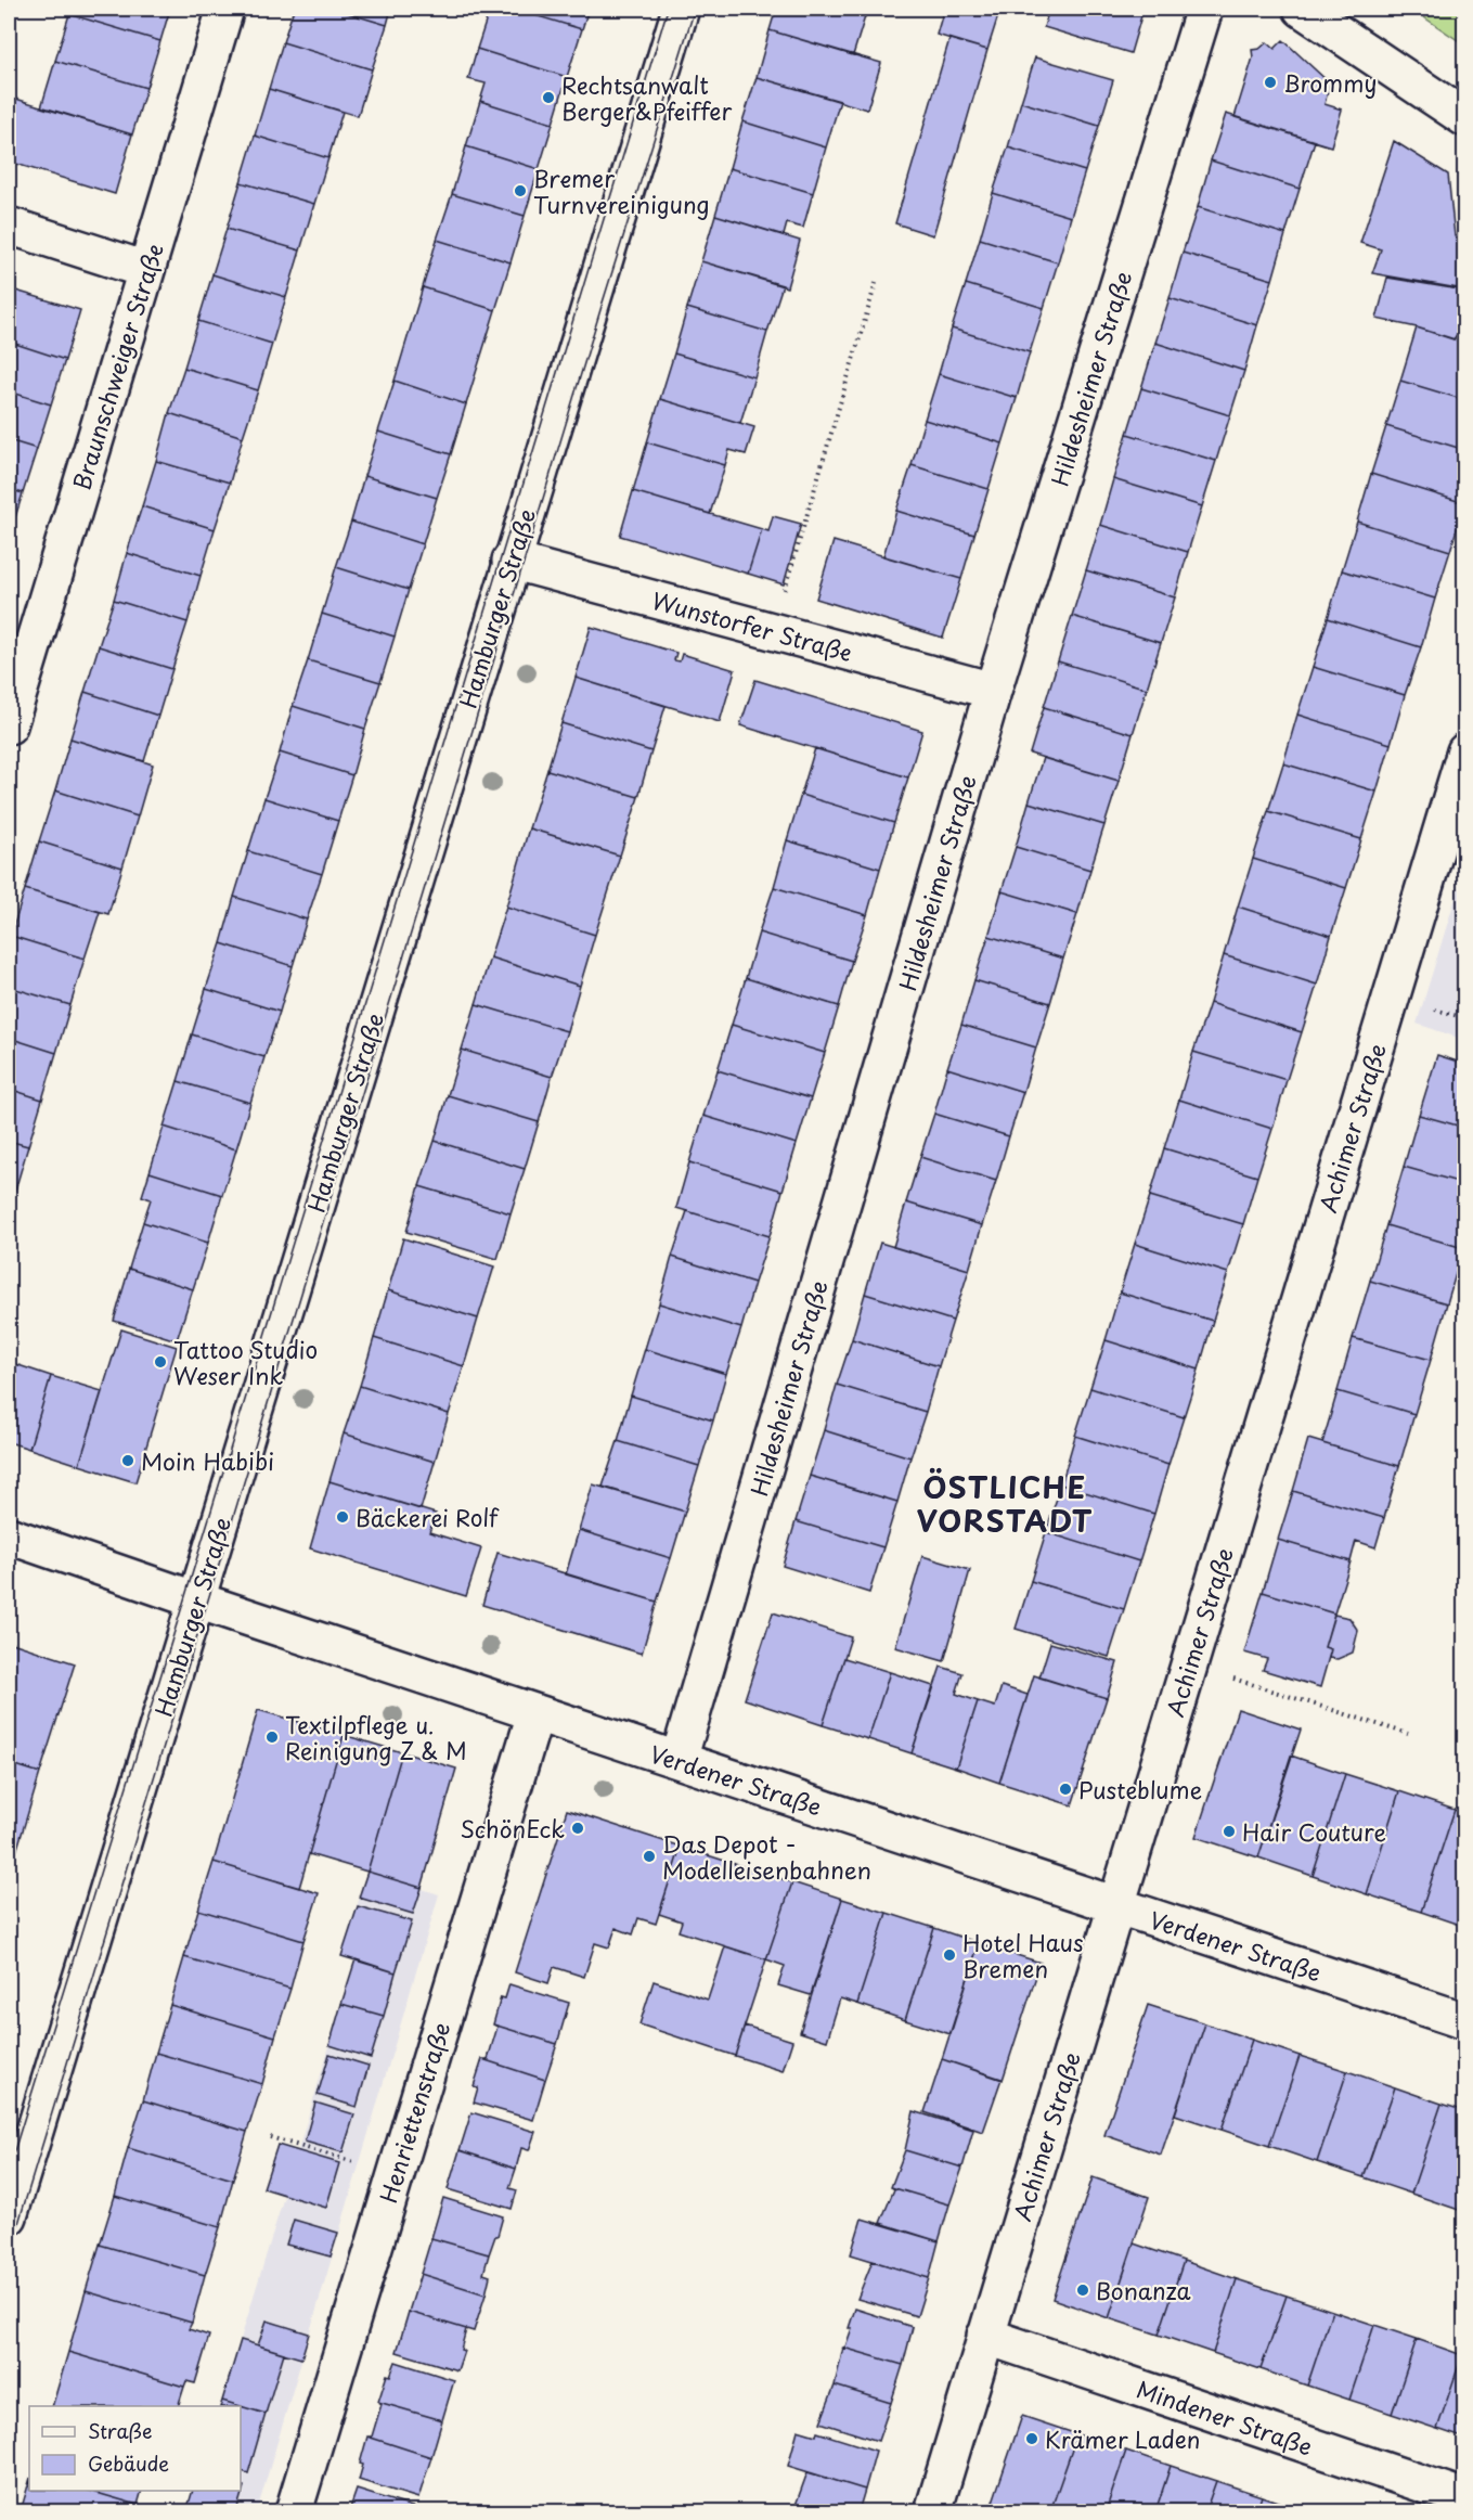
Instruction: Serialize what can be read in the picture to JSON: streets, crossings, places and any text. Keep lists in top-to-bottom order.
{
  "streets": {
    "street": [
      "Braunschweiger Straße",
      "Hildesheimer Straße",
      "Hamburger Straße",
      "Wunstorfer Straße",
      "Achimer Straße",
      "Verdener Straße",
      "Henriettenstraße",
      "Mindener Straße"
    ]
  },
  "crossings": [
    ["Hildesheimer Straße", "Wunstorfer Straße"],
    ["Hildesheimer Straße", "Verdener Straße"],
    ["Hamburger Straße", "Wunstorfer Straße"],
    ["Hamburger Straße", "Verdener Straße"],
    ["Achimer Straße", "Verdener Straße"],
    ["Achimer Straße", "Mindener Straße"],
    ["Verdener Straße", "Henriettenstraße"]
  ],
  "districts": ["ÖSTLICHE VORSTADT"],
  "places": [
    "Brommy",
    "Rechtsanwalt Berger&Pfeiffer",
    "Bremer Turnvereinigung",
    "Tattoo Studio Weser Ink",
    "Moin Habibi",
    "Bäckerei Rolf",
    "Textilpflege u. Reinigung Z & M",
    "Pusteblume",
    "SchönEck",
    "Hair Couture",
    "Das Depot - Modelleisenbahnen",
    "Hotel Haus Bremen",
    "Bonanza",
    "Krämer Laden"
  ],
  "legend": ["Straße", "Gebäude"]
}
